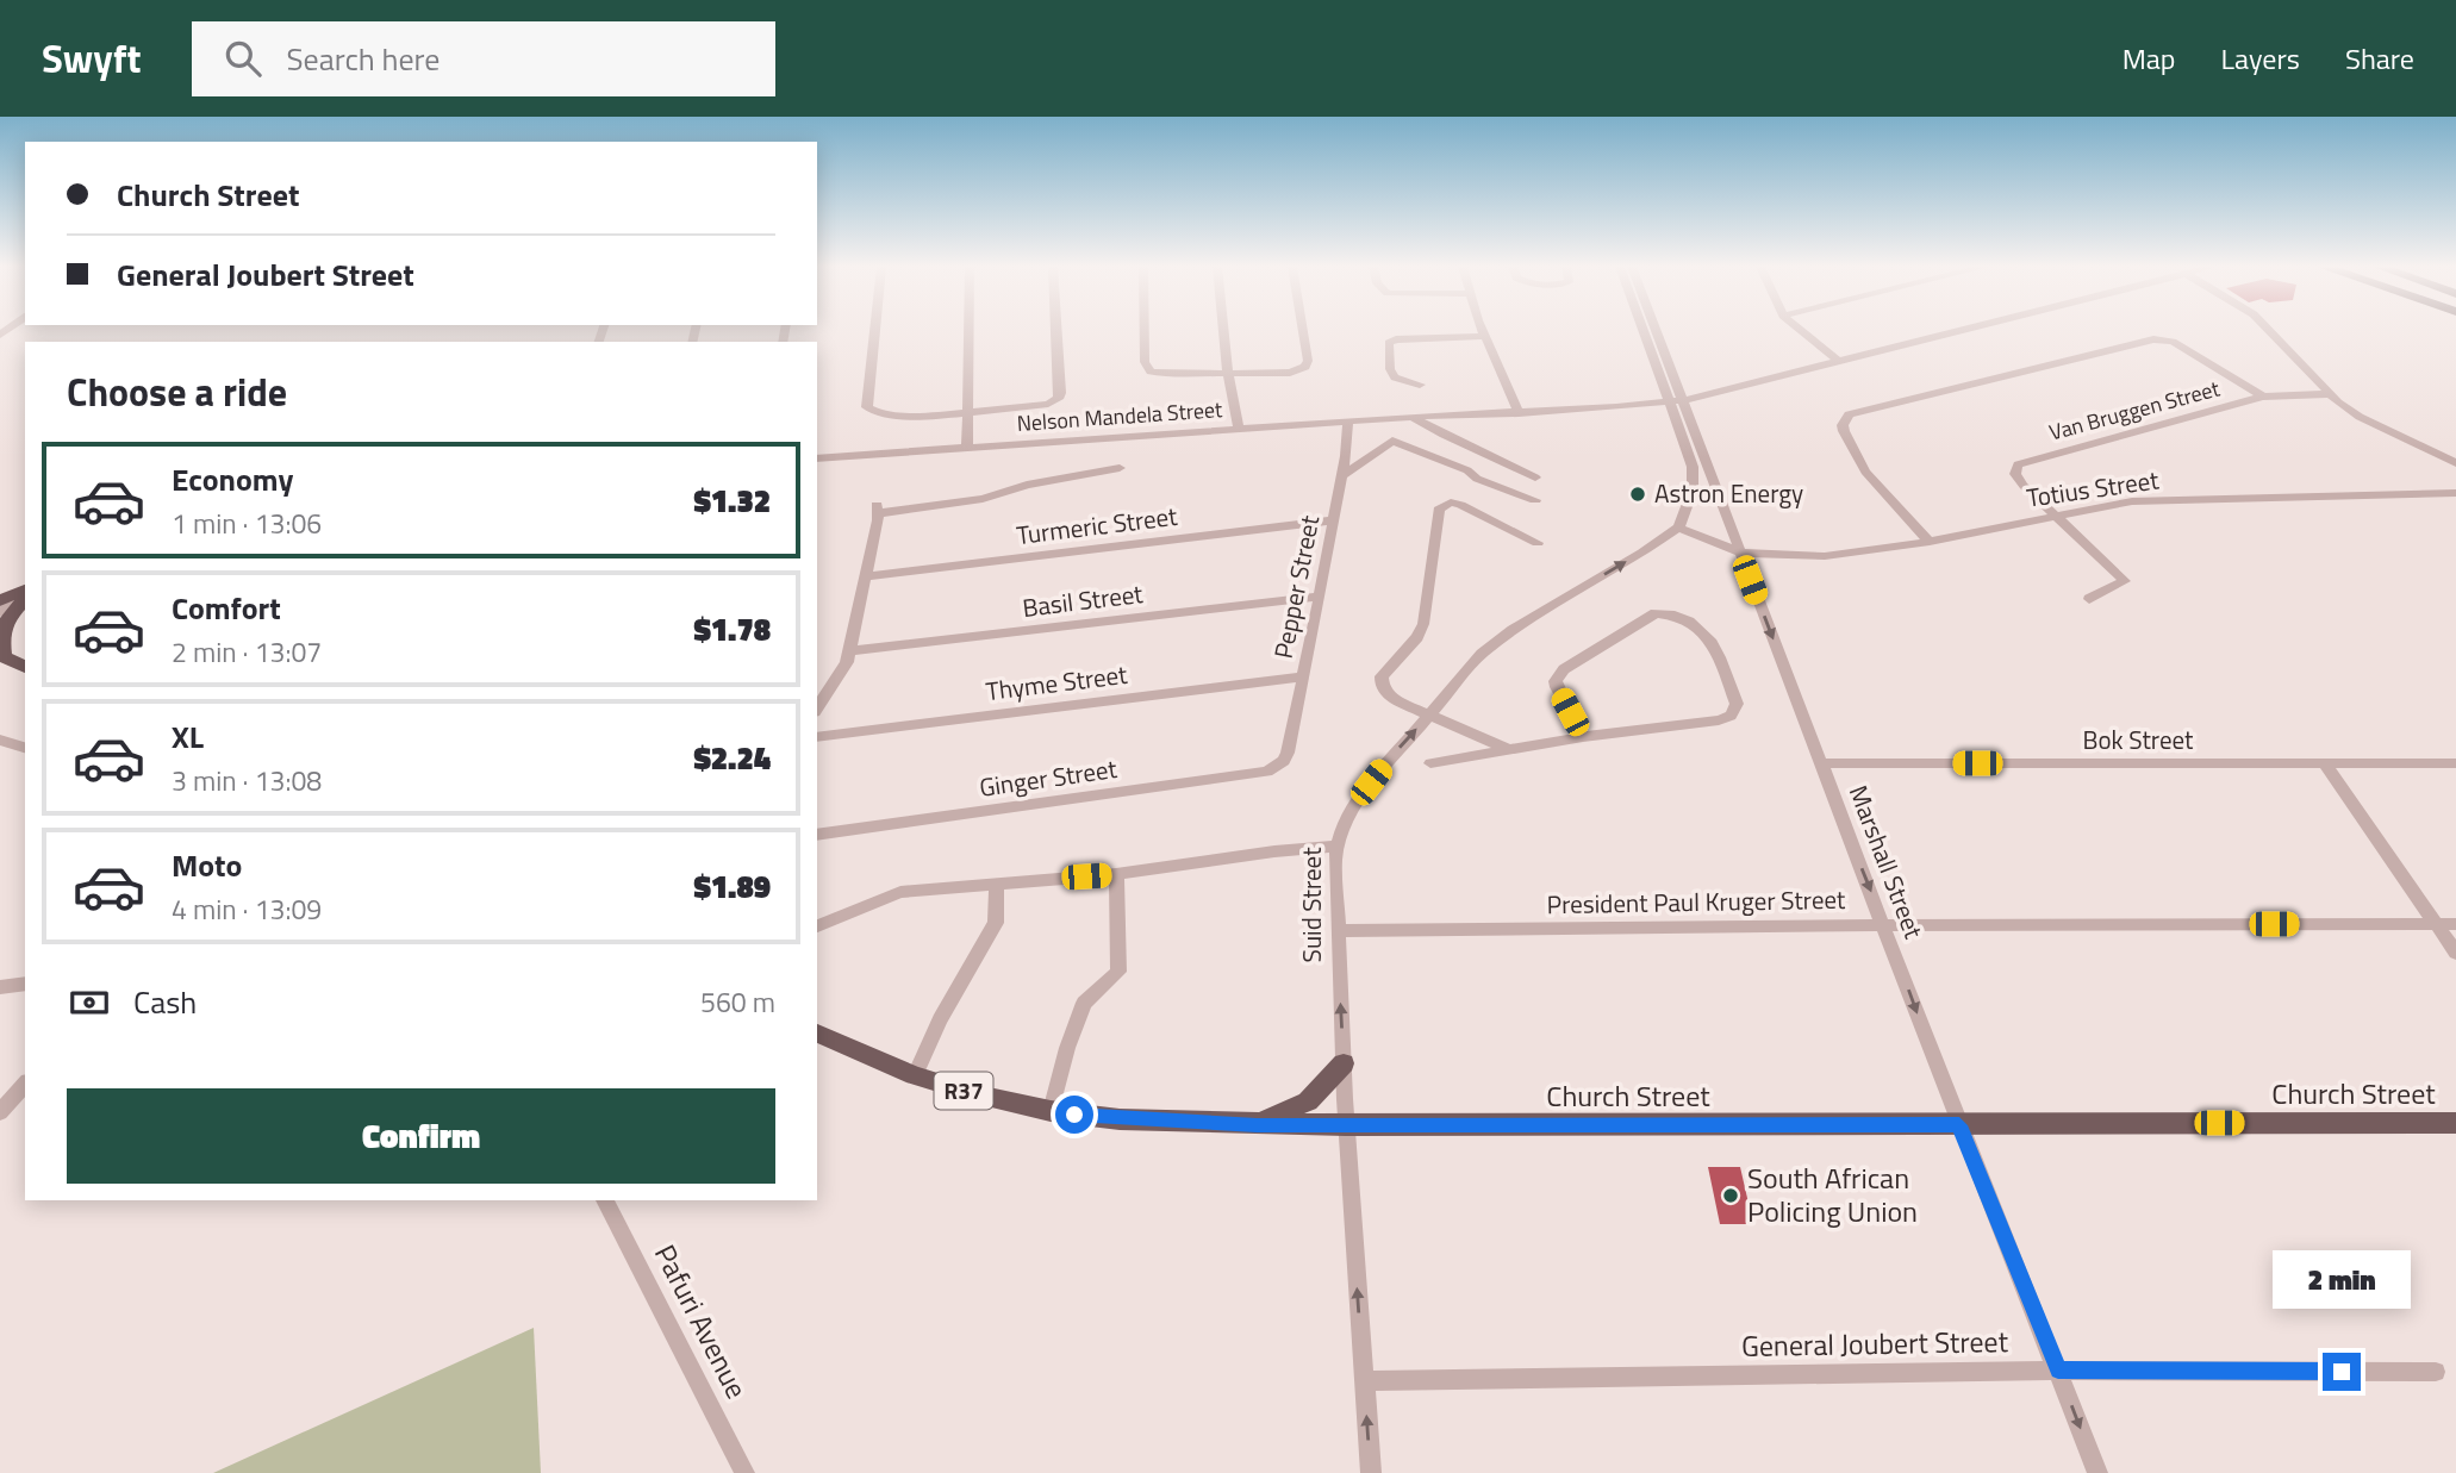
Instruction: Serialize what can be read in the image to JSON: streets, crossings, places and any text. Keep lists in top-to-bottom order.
{
  "streets": {
    "main road": ["R37", "Church Street"],
    "street": [
      "Van Bruggen Street",
      "Nelson Mandela Street",
      "Totius Street",
      "Turmeric Street",
      "Pepper Street",
      "Basil Street",
      "Thyme Street",
      "Bok Street",
      "Ginger Street",
      "Marshall Street",
      "President Paul Kruger Street",
      "Suid Street",
      "Pafuri Avenue",
      "General Joubert Street"
    ]
  },
  "crossings": [
    ["Van Bruggen Street", "Totius Street"],
    ["Nelson Mandela Street", "Pepper Street"],
    ["Nelson Mandela Street", "Marshall Street"],
    ["Totius Street", "Marshall Street"],
    ["Totius Street", "Suid Street"],
    ["Turmeric Street", "Pepper Street"],
    ["Pepper Street", "Basil Street"],
    ["Pepper Street", "Thyme Street"],
    ["Pepper Street", "Ginger Street"],
    ["Bok Street", "Marshall Street"],
    ["Marshall Street", "President Paul Kruger Street"],
    ["Marshall Street", "Church Street"],
    ["Marshall Street", "General Joubert Street"],
    ["President Paul Kruger Street", "Suid Street"],
    ["Suid Street", "Church Street"],
    ["Suid Street", "General Joubert Street"]
  ],
  "one_way": ["Marshall Street", "Suid Street"],
  "places": ["Astron Energy", "South African Policing Union"],
  "page": {
    "header": "Swyft",
    "search": "Search here",
    "nav": ["Map", "Layers", "Share"],
    "banner": ["Church Street", "General Joubert Street"],
    "heading": "Choose a ride",
    "list": [
      {
        "name": "Economy",
        "note": "1 min · 13:06",
        "value": "$1.32"
      },
      {
        "name": "Comfort",
        "note": "2 min · 13:07",
        "value": "$1.78"
      },
      {
        "name": "XL",
        "note": "3 min · 13:08",
        "value": "$2.24"
      },
      {
        "name": "Moto",
        "note": "4 min · 13:09",
        "value": "$1.89"
      }
    ],
    "pay": ["Cash", "560 m"],
    "buttons": "Confirm",
    "bubble": "2 min"
  }
}
